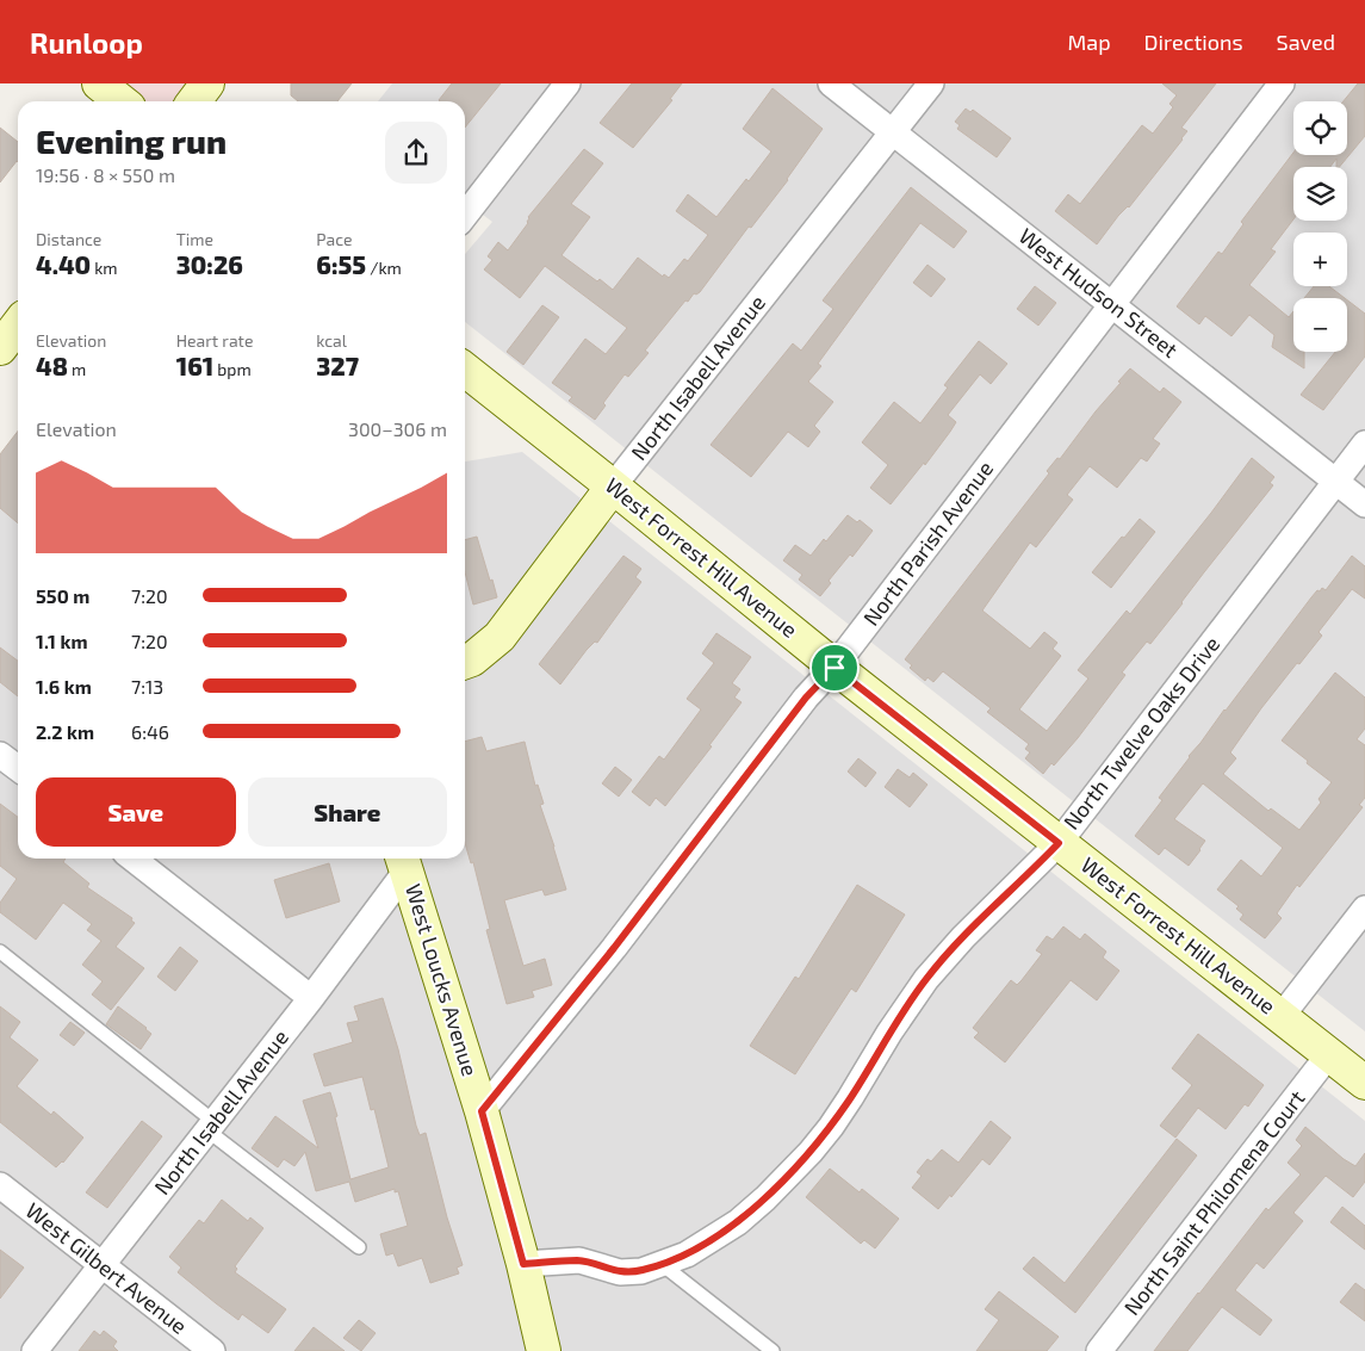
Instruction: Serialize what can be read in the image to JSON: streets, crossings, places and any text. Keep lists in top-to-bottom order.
{
  "streets": {
    "main road": ["North Isabell Avenue", "West Forrest Hill Avenue", "West Loucks Avenue"],
    "street": [
      "West Hudson Street",
      "North Parish Avenue",
      "North Twelve Oaks Drive",
      "North Saint Philomena Court",
      "West Gilbert Avenue"
    ]
  },
  "crossings": [
    ["West Hudson Street", "North Isabell Avenue"],
    ["West Hudson Street", "North Parish Avenue"],
    ["West Hudson Street", "North Twelve Oaks Drive"],
    ["North Isabell Avenue", "West Forrest Hill Avenue"],
    ["North Isabell Avenue", "West Loucks Avenue"],
    ["North Isabell Avenue", "West Gilbert Avenue"],
    ["North Parish Avenue", "West Forrest Hill Avenue"],
    ["North Parish Avenue", "West Loucks Avenue"],
    ["West Forrest Hill Avenue", "North Twelve Oaks Drive"],
    ["West Forrest Hill Avenue", "North Saint Philomena Court"],
    ["North Twelve Oaks Drive", "West Loucks Avenue"]
  ],
  "page": {
    "header": "Runloop",
    "nav": ["Map", "Directions", "Saved"],
    "map_buttons": ["+", "−"],
    "heading": ["Evening run", "19:56 · 8 × 550 m"],
    "stats": [
      ["Distance", "4.40 km"],
      ["Time", "30:26"],
      ["Pace", "6:55 /km"],
      ["Elevation", "48 m"],
      ["Heart rate", "161 bpm"],
      ["kcal", "327"]
    ],
    "chart": ["Elevation", "300–306 m"],
    "list": [
      {
        "name": "550 m",
        "note": "7:20"
      },
      {
        "name": "1.1 km",
        "note": "7:20"
      },
      {
        "name": "1.6 km",
        "note": "7:13"
      },
      {
        "name": "2.2 km",
        "note": "6:46"
      }
    ],
    "buttons": ["Save", "Share"]
  }
}
